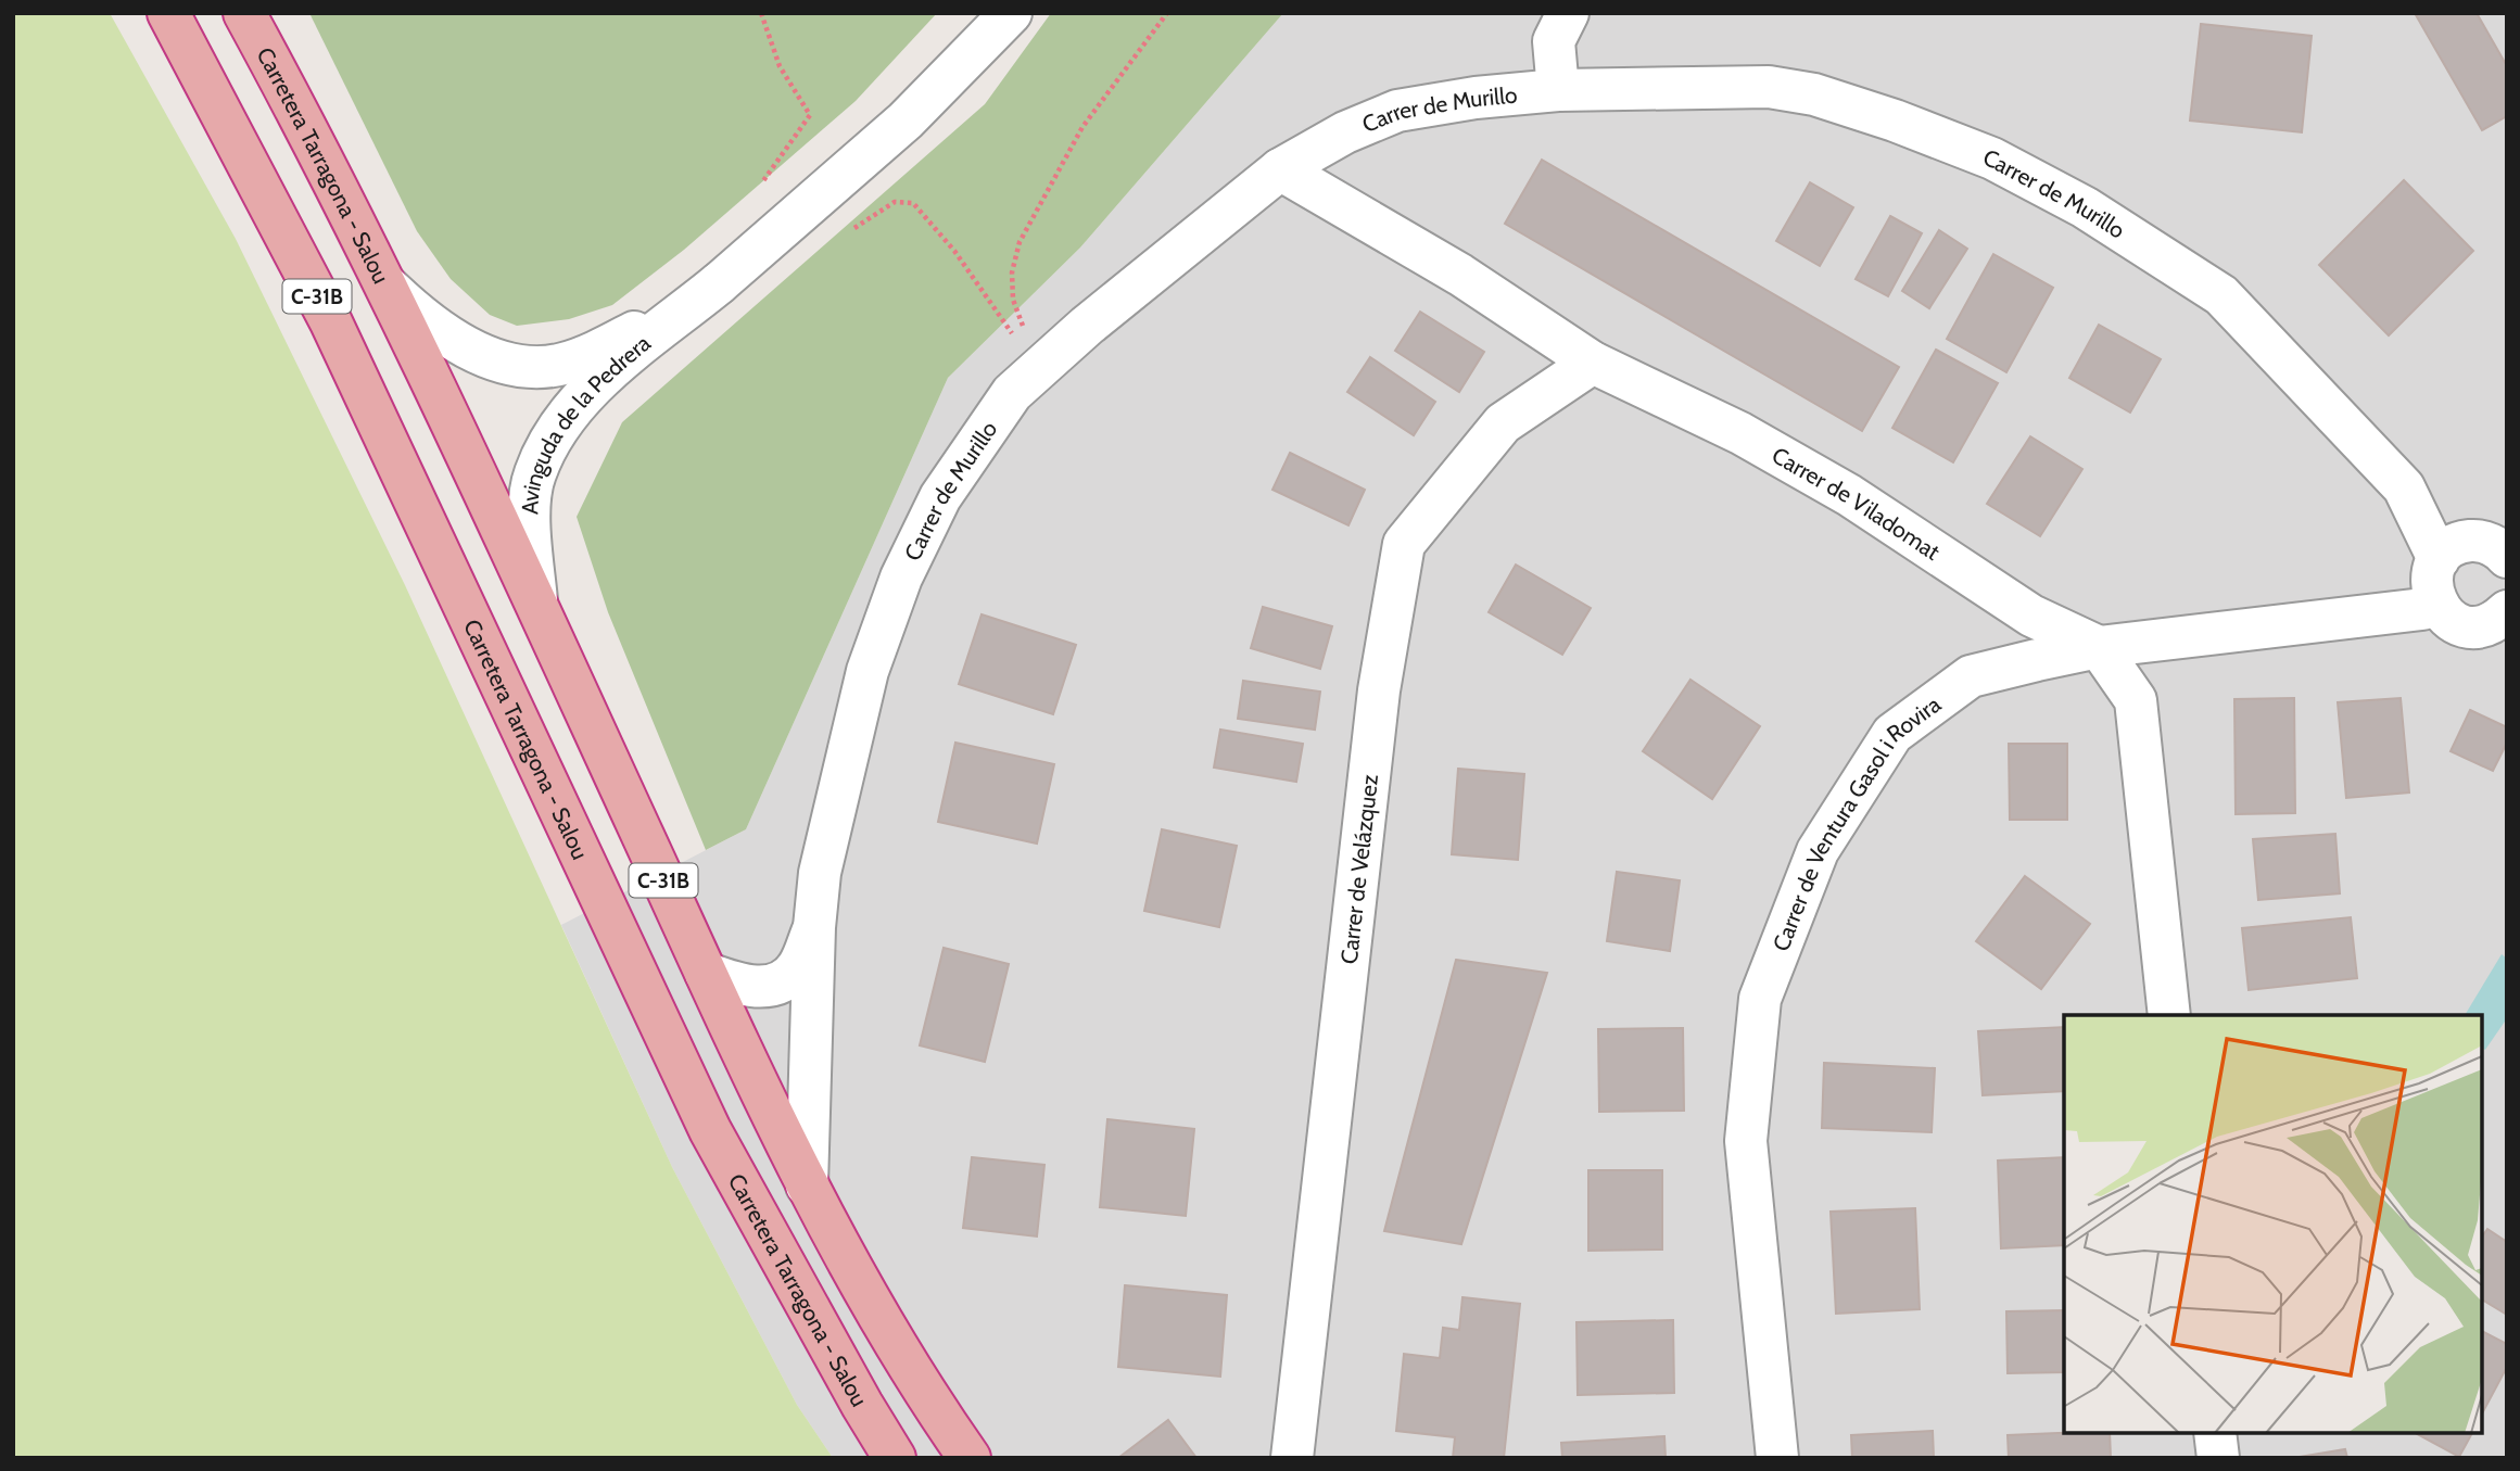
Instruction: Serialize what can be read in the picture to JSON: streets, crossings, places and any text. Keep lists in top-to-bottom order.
{
  "streets": {
    "highway": ["Carretera Tarragona - Salou", "C-31B"],
    "street": [
      "Carrer de Murillo",
      "Avinguda de la Pedrera",
      "Carrer de Viladomat",
      "Carrer de Ventura Gasol i Rovira",
      "Carrer de Velázquez"
    ]
  },
  "crossings": [
    ["Carrer de Murillo", "Carretera Tarragona - Salou"],
    ["Carrer de Murillo", "Carrer de Viladomat"],
    ["Carretera Tarragona - Salou", "Avinguda de la Pedrera"],
    ["Carrer de Viladomat", "Carrer de Ventura Gasol i Rovira"],
    ["Carrer de Viladomat", "Carrer de Velázquez"]
  ]
}
